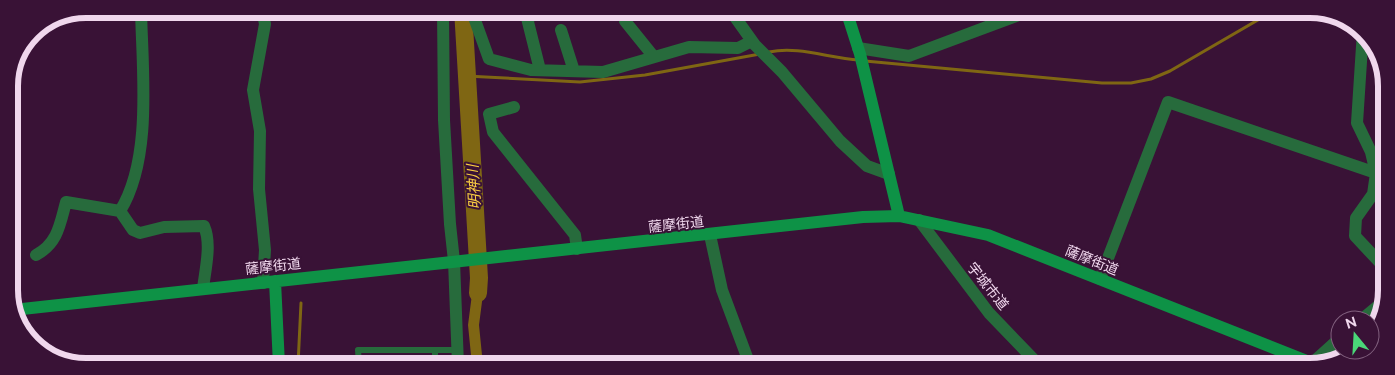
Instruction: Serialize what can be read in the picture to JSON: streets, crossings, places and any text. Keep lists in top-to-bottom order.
{
  "streets": {
    "street": ["薩摩街道", "宇城市道"]
  },
  "crossings": [
    ["薩摩街道", "宇城市道"]
  ],
  "water": ["明神川"],
  "north": "top"
}
